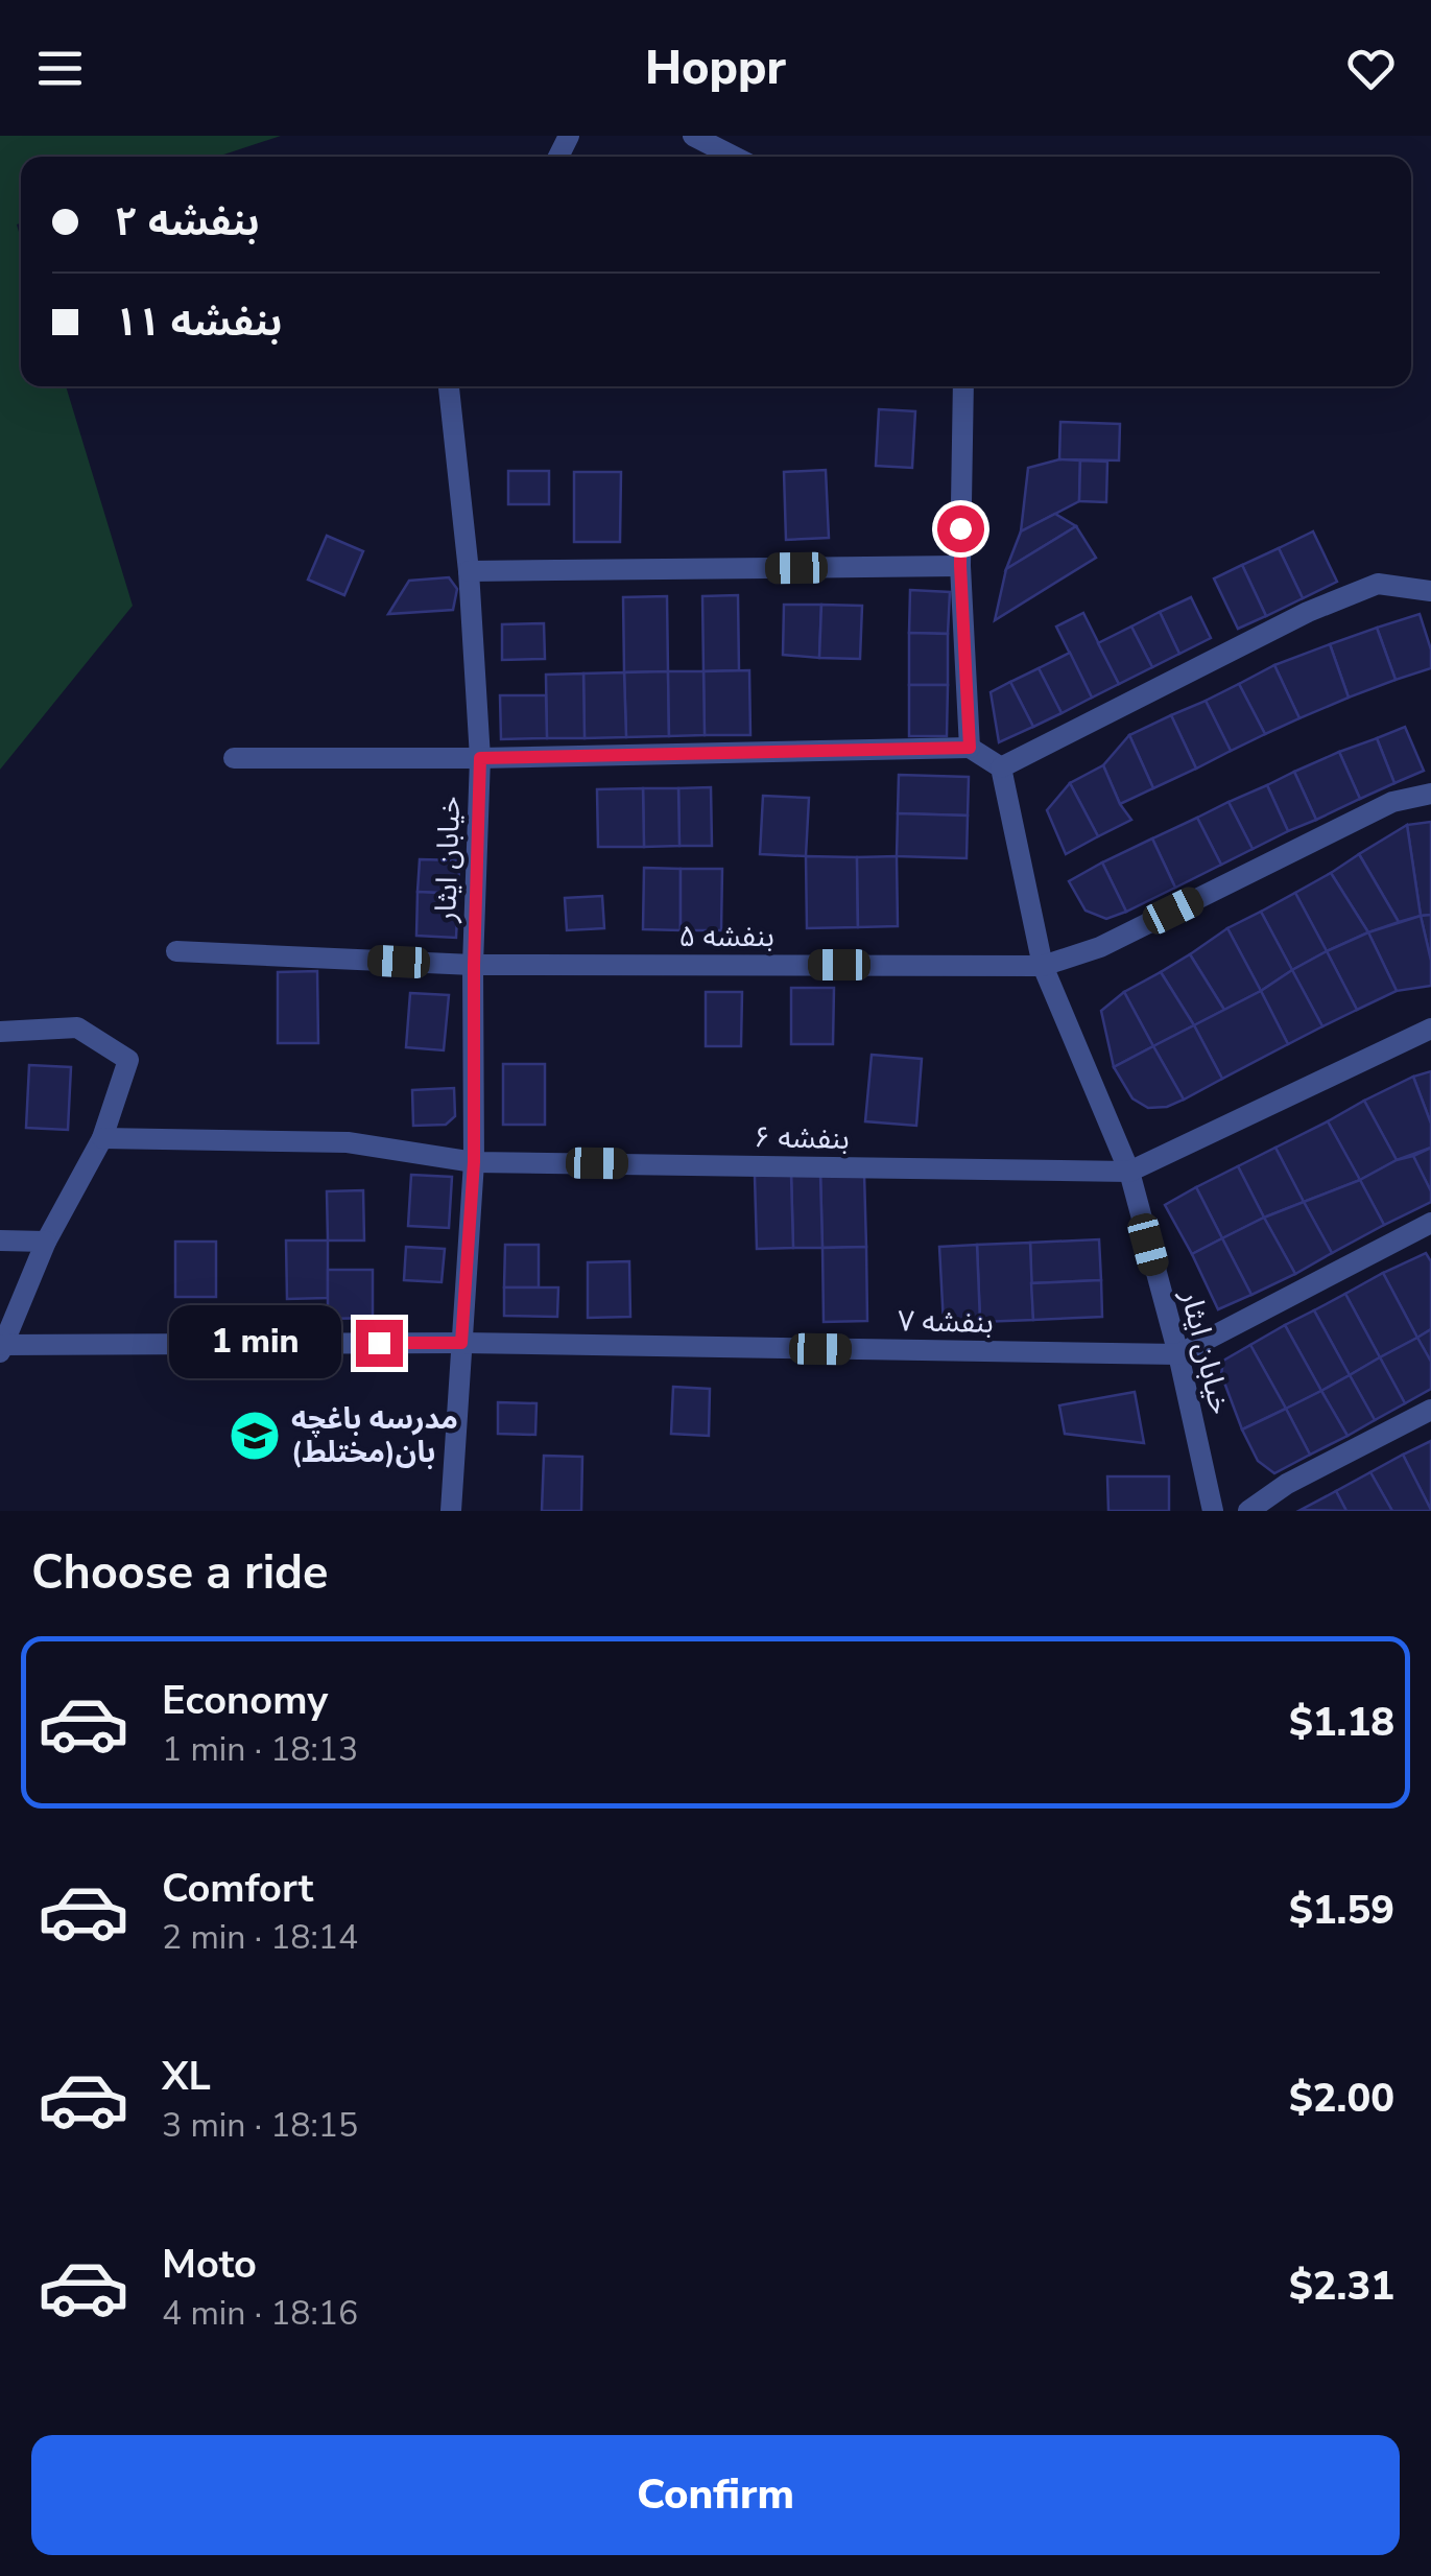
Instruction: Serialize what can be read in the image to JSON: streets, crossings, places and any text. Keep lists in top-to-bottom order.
{
  "streets": {
    "street": [
      "خیابان ایثار",
      "بنفشه ۵",
      "بنفشه ۶",
      "بنفشه ۷"
    ]
  },
  "crossings": [
    ["خیابان ایثار", "بنفشه ۵"],
    ["خیابان ایثار", "بنفشه ۶"],
    ["خیابان ایثار", "بنفشه ۷"]
  ],
  "places": {
    "school or university": ["مدرسه باغچه بان(مختلط)"]
  },
  "page": {
    "header": "Hoppr",
    "banner": ["بنفشه ۲", "بنفشه ۱۱"],
    "bubble": "1 min",
    "heading": "Choose a ride",
    "list": [
      {
        "name": "Economy",
        "note": "1 min · 18:13",
        "value": "$1.18"
      },
      {
        "name": "Comfort",
        "note": "2 min · 18:14",
        "value": "$1.59"
      },
      {
        "name": "XL",
        "note": "3 min · 18:15",
        "value": "$2.00"
      },
      {
        "name": "Moto",
        "note": "4 min · 18:16",
        "value": "$2.31"
      }
    ],
    "buttons": "Confirm"
  }
}
